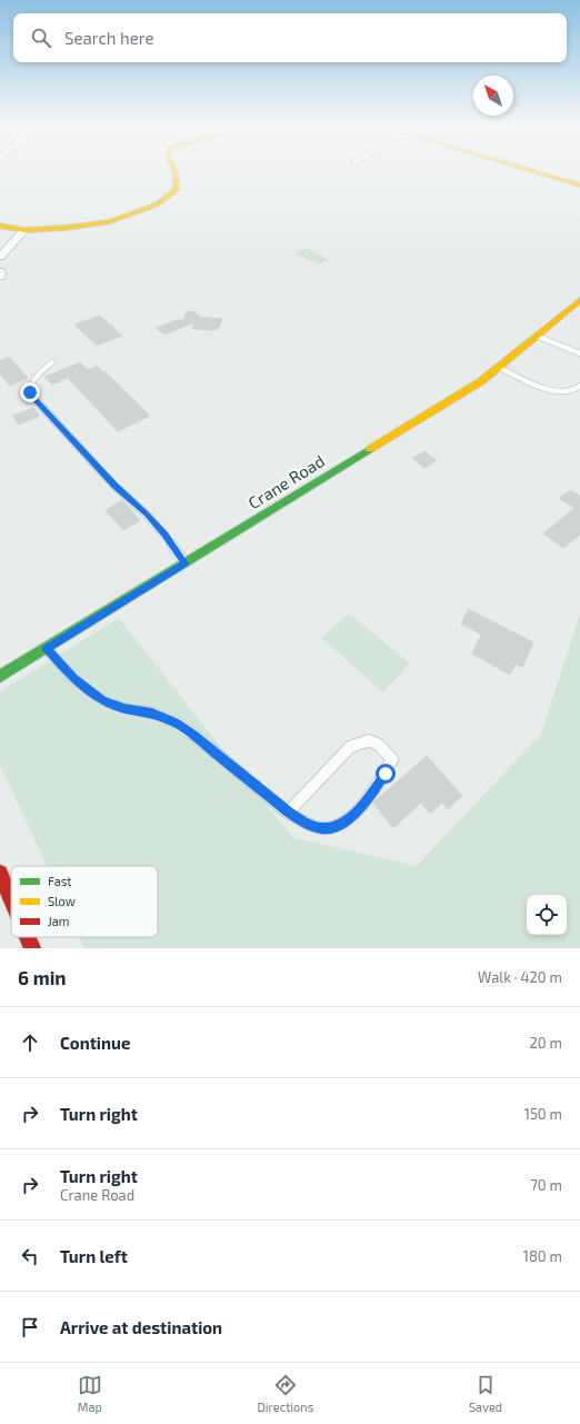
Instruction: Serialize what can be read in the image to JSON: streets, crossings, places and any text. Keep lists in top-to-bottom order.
{
  "streets": {
    "street": ["Crane Road"]
  },
  "legend": ["Fast", "Slow", "Jam"],
  "north": "top left",
  "page": {
    "search": "Search here",
    "heading": ["6 min", "Walk · 420 m"],
    "list": [
      ["Continue", "20 m"],
      ["Turn right", "150 m"],
      ["Turn right", "Crane Road", "70 m"],
      ["Turn left", "180 m"],
      "Arrive at destination"
    ],
    "nav": ["Map", "Directions", "Saved"]
  }
}
